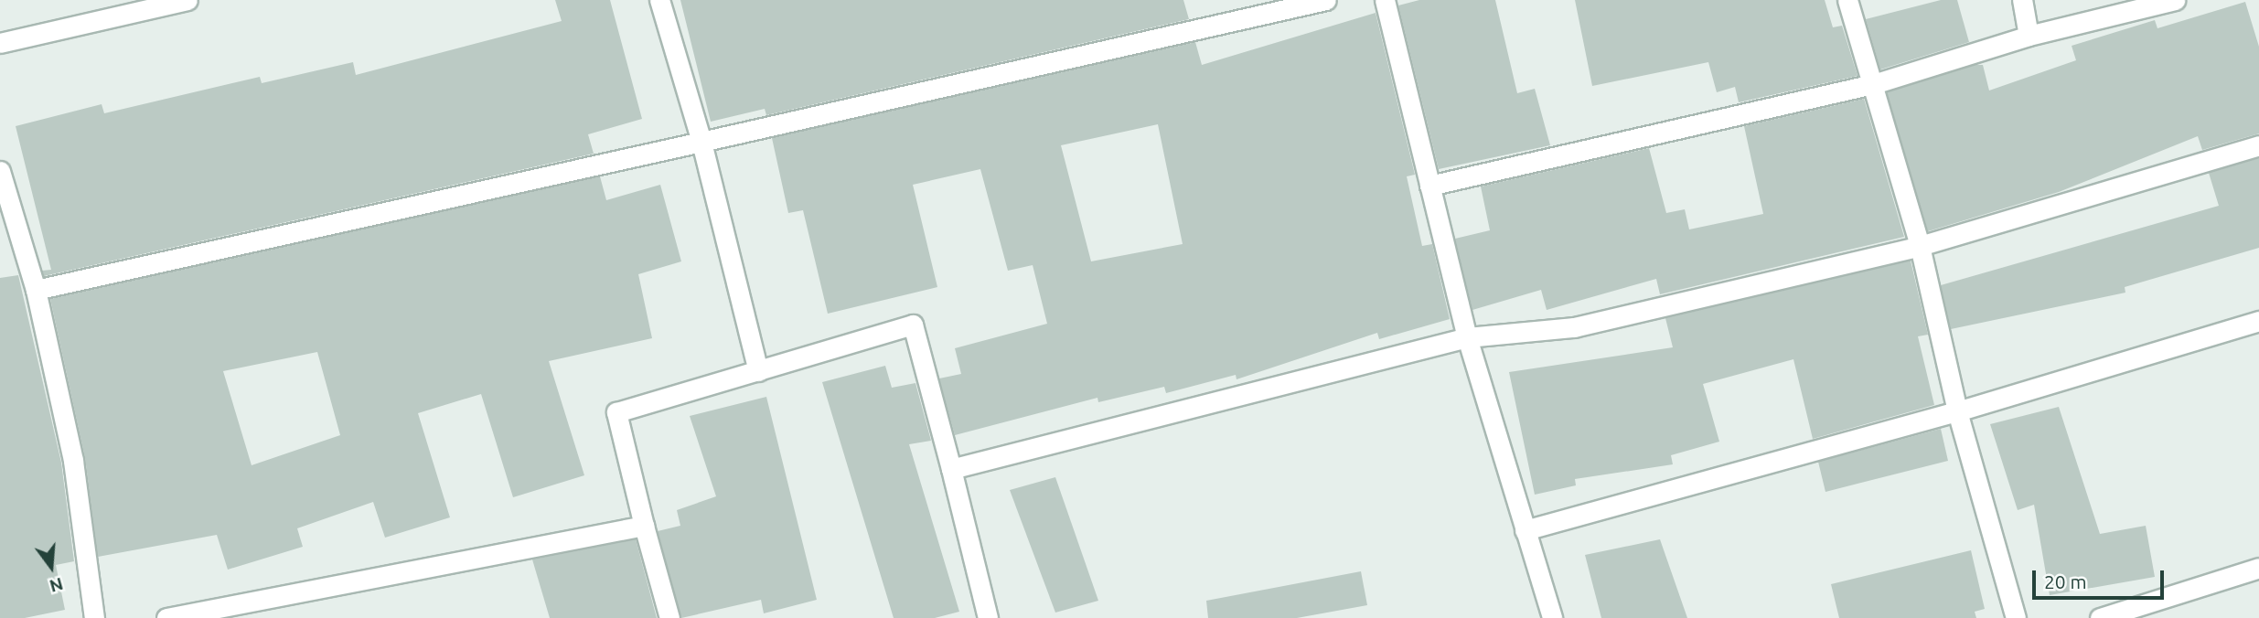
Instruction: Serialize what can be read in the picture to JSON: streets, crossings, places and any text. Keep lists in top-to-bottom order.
{
  "scale_bar": "20 m",
  "north": "bottom"
}
